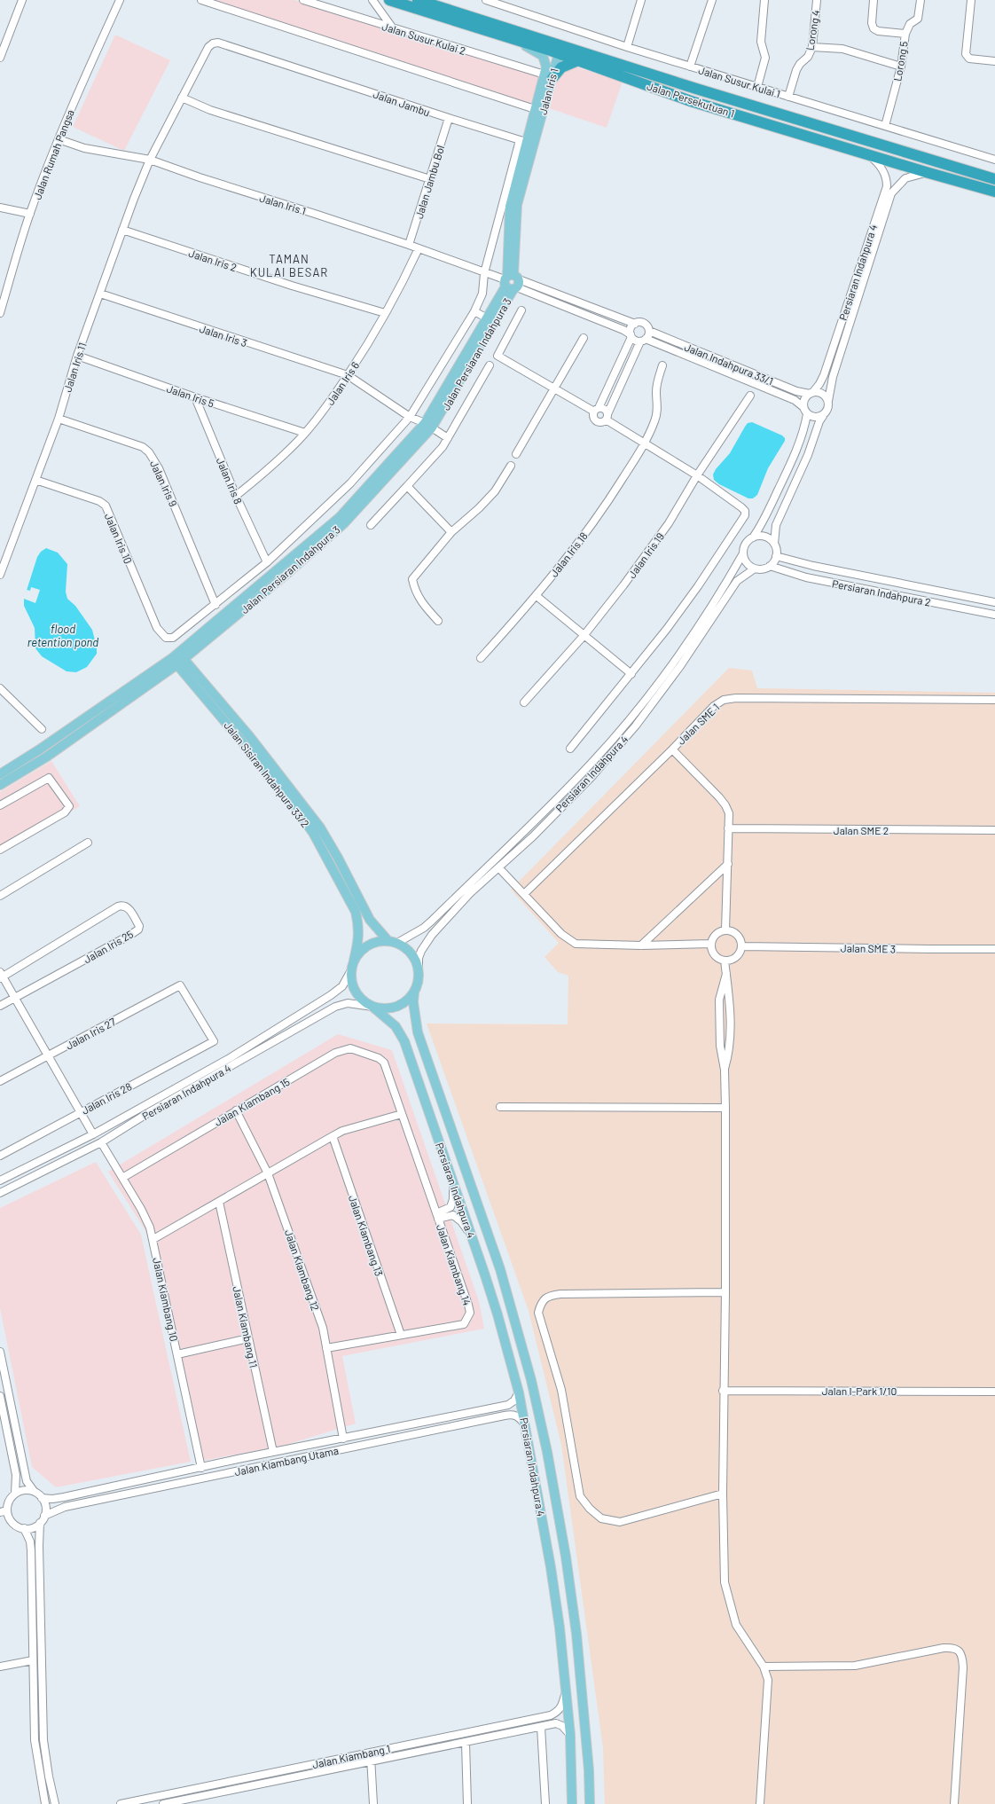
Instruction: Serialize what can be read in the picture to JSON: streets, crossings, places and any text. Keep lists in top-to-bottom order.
{
  "streets": {
    "highway": ["Jalan Persekutuan 1"],
    "main road": [
      "Jalan Iris 1",
      "Persiaran Indahpura 4",
      "Jalan Persiaran Indahpura 3",
      "Jalan Sisiran Indahpura 33/2"
    ],
    "street": [
      "Lorong 4",
      "Jalan Susur Kulai 2",
      "Lorong 5",
      "Jalan Susur Kulai 1",
      "Jalan Jambu",
      "Jalan Rumah Pangsa",
      "Jalan Jambu Bol",
      "Jalan Iris 2",
      "Jalan Iris 3",
      "Jalan Indahpura 33/1",
      "Jalan Iris 11",
      "Jalan Iris 6",
      "Jalan Iris 5",
      "Jalan Iris 8",
      "Jalan Iris 9",
      "Jalan Iris 10",
      "Jalan Iris 18",
      "Jalan Iris 19",
      "Persiaran Indahpura 2",
      "Jalan SME 1",
      "Jalan SME 2",
      "Jalan Iris 25",
      "Jalan SME 3",
      "Jalan Iris 27",
      "Jalan Iris 28",
      "Jalan Kiambang 15",
      "Jalan Kiambang 13",
      "Jalan Kiambang 14",
      "Jalan Kiambang 12",
      "Jalan Kiambang 10",
      "Jalan Kiambang 11",
      "Jalan I-Park 1/10",
      "Jalan Kiambang Utama",
      "Jalan Kiambang 1"
    ]
  },
  "crossings": [
    ["Lorong 4", "Jalan Susur Kulai 1"],
    ["Jalan Susur Kulai 2", "Jalan Iris 1"],
    ["Lorong 5", "Jalan Susur Kulai 1"],
    ["Jalan Iris 1", "Jalan Persekutuan 1"],
    ["Jalan Iris 1", "Jalan Jambu"],
    ["Jalan Iris 1", "Jalan Rumah Pangsa"],
    ["Jalan Iris 1", "Jalan Jambu Bol"],
    ["Jalan Iris 1", "Jalan Persiaran Indahpura 3"],
    ["Jalan Iris 1", "Jalan Iris 11"],
    ["Jalan Iris 1", "Jalan Iris 6"],
    ["Jalan Persekutuan 1", "Persiaran Indahpura 4"],
    ["Jalan Jambu", "Jalan Jambu Bol"],
    ["Jalan Jambu", "Jalan Iris 11"],
    ["Jalan Iris 2", "Jalan Iris 11"],
    ["Jalan Iris 2", "Jalan Iris 6"],
    ["Persiaran Indahpura 4", "Jalan Indahpura 33/1"],
    ["Persiaran Indahpura 4", "Persiaran Indahpura 2"],
    ["Persiaran Indahpura 4", "Jalan Sisiran Indahpura 33/2"],
    ["Persiaran Indahpura 4", "Jalan Kiambang 10"],
    ["Persiaran Indahpura 4", "Jalan Kiambang Utama"],
    ["Persiaran Indahpura 4", "Jalan Kiambang 1"],
    ["Jalan Iris 3", "Jalan Persiaran Indahpura 3"],
    ["Jalan Iris 3", "Jalan Iris 11"],
    ["Jalan Iris 3", "Jalan Iris 6"],
    ["Jalan Persiaran Indahpura 3", "Jalan Sisiran Indahpura 33/2"],
    ["Jalan Iris 11", "Jalan Iris 5"],
    ["Jalan Iris 11", "Jalan Iris 9"],
    ["Jalan Iris 11", "Jalan Iris 10"],
    ["Jalan Iris 6", "Jalan Iris 5"],
    ["Jalan Iris 6", "Jalan Iris 8"],
    ["Jalan Iris 5", "Jalan Iris 8"],
    ["Jalan Iris 9", "Jalan Iris 10"],
    ["Jalan Iris 27", "Jalan Iris 28"],
    ["Jalan Kiambang 15", "Jalan Kiambang 14"],
    ["Jalan Kiambang 15", "Jalan Kiambang 12"],
    ["Jalan Kiambang 15", "Jalan Kiambang 10"],
    ["Jalan Kiambang 13", "Jalan Kiambang 14"],
    ["Jalan Kiambang 14", "Jalan Kiambang 12"],
    ["Jalan Kiambang 12", "Jalan Kiambang Utama"],
    ["Jalan Kiambang 10", "Jalan Kiambang Utama"],
    ["Jalan Kiambang 11", "Jalan Kiambang Utama"]
  ],
  "districts": ["TAMAN KULAI BESAR"],
  "water": ["flood retention pond"]
}
